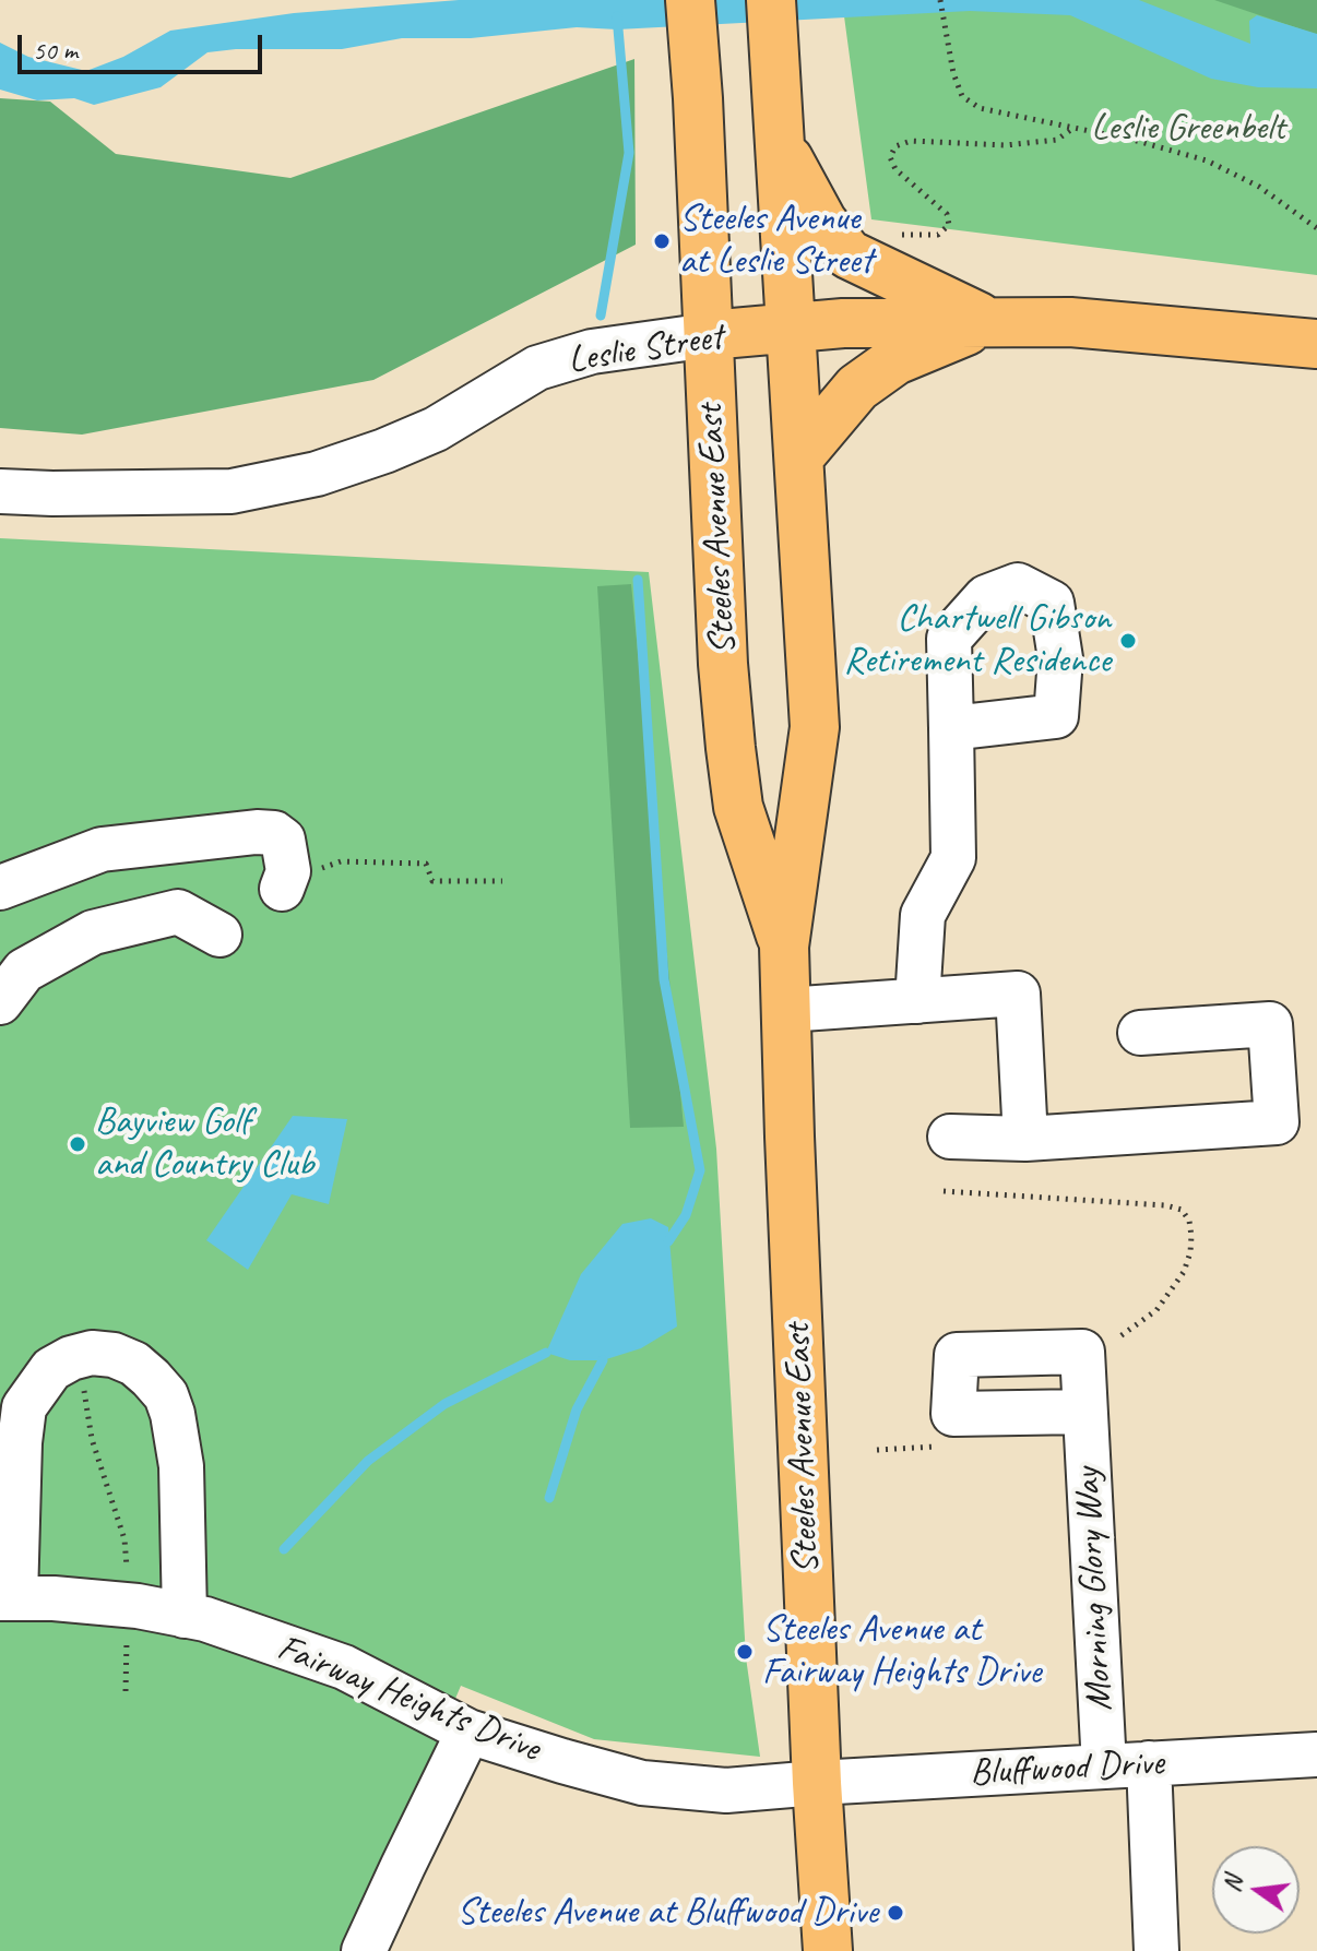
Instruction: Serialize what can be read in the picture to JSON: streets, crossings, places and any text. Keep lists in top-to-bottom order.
{
  "streets": {
    "main road": ["Leslie Street", "Steeles Avenue East"],
    "street": ["Morning Glory Way", "Fairway Heights Drive", "Bluffwood Drive"]
  },
  "crossings": [
    ["Leslie Street", "Steeles Avenue East"],
    ["Steeles Avenue East", "Fairway Heights Drive"],
    ["Steeles Avenue East", "Bluffwood Drive"],
    ["Morning Glory Way", "Bluffwood Drive"],
    ["Fairway Heights Drive", "Bluffwood Drive"]
  ],
  "parks": ["Leslie Greenbelt"],
  "places": [
    "Steeles Avenue at Leslie Street",
    "Chartwell Gibson Retirement Residence",
    "Bayview Golf and Country Club",
    "Steeles Avenue at Fairway Heights Drive",
    "Steeles Avenue at Bluffwood Drive"
  ],
  "scale_bar": "50 m",
  "north": "left"
}
